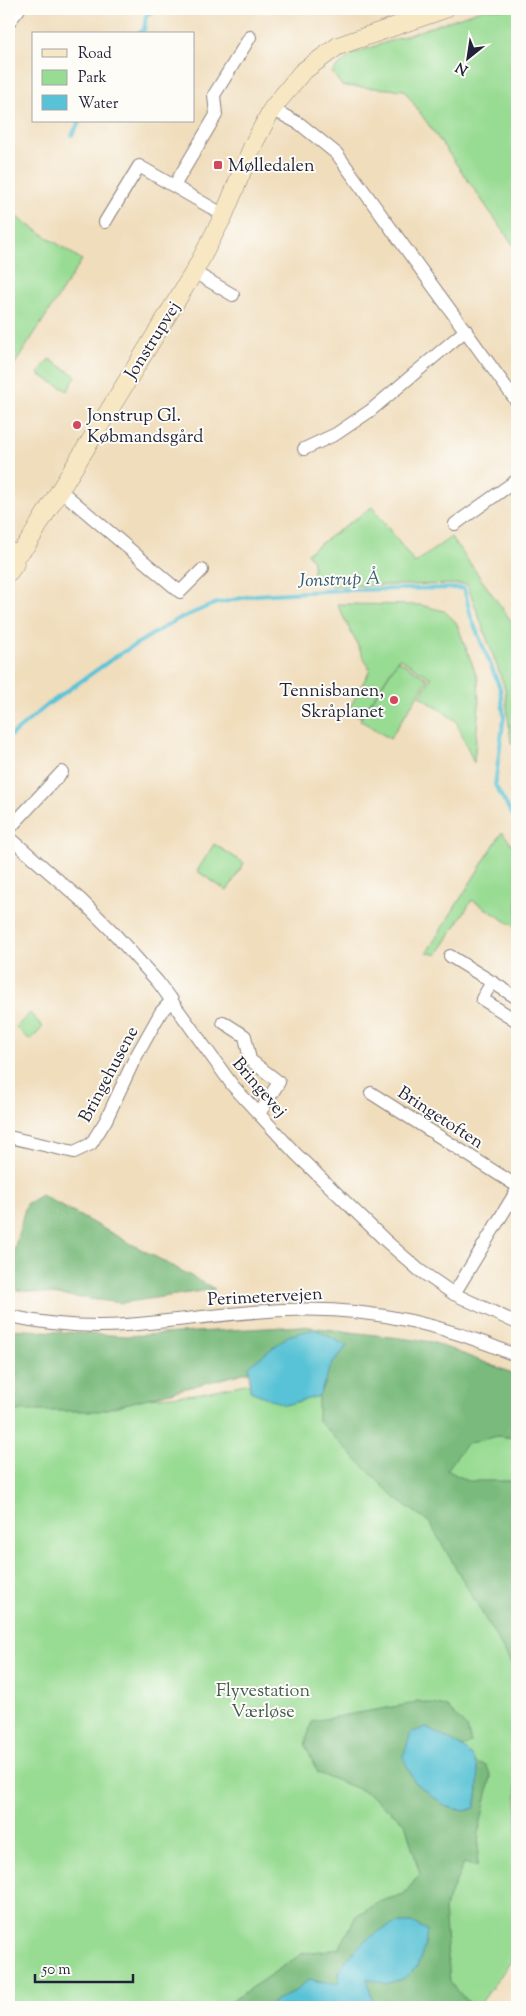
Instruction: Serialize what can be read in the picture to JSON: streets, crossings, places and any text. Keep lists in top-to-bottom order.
{
  "streets": {
    "street": [
      "Jonstrupvej",
      "Bringehusene",
      "Bringevej",
      "Bringetoften",
      "Perimetervejen"
    ]
  },
  "crossings": [
    ["Bringehusene", "Bringevej"]
  ],
  "water": ["Jonstrup Å"],
  "parks": ["Flyvestation Værløse"],
  "places": {
    "transit": ["Mølledalen"],
    "other": ["Jonstrup Gl. Købmandsgård", "Tennisbanen, Skråplanet"]
  },
  "legend": ["Road", "Park", "Water"],
  "scale_bar": "50 m",
  "north": "bottom left"
}
